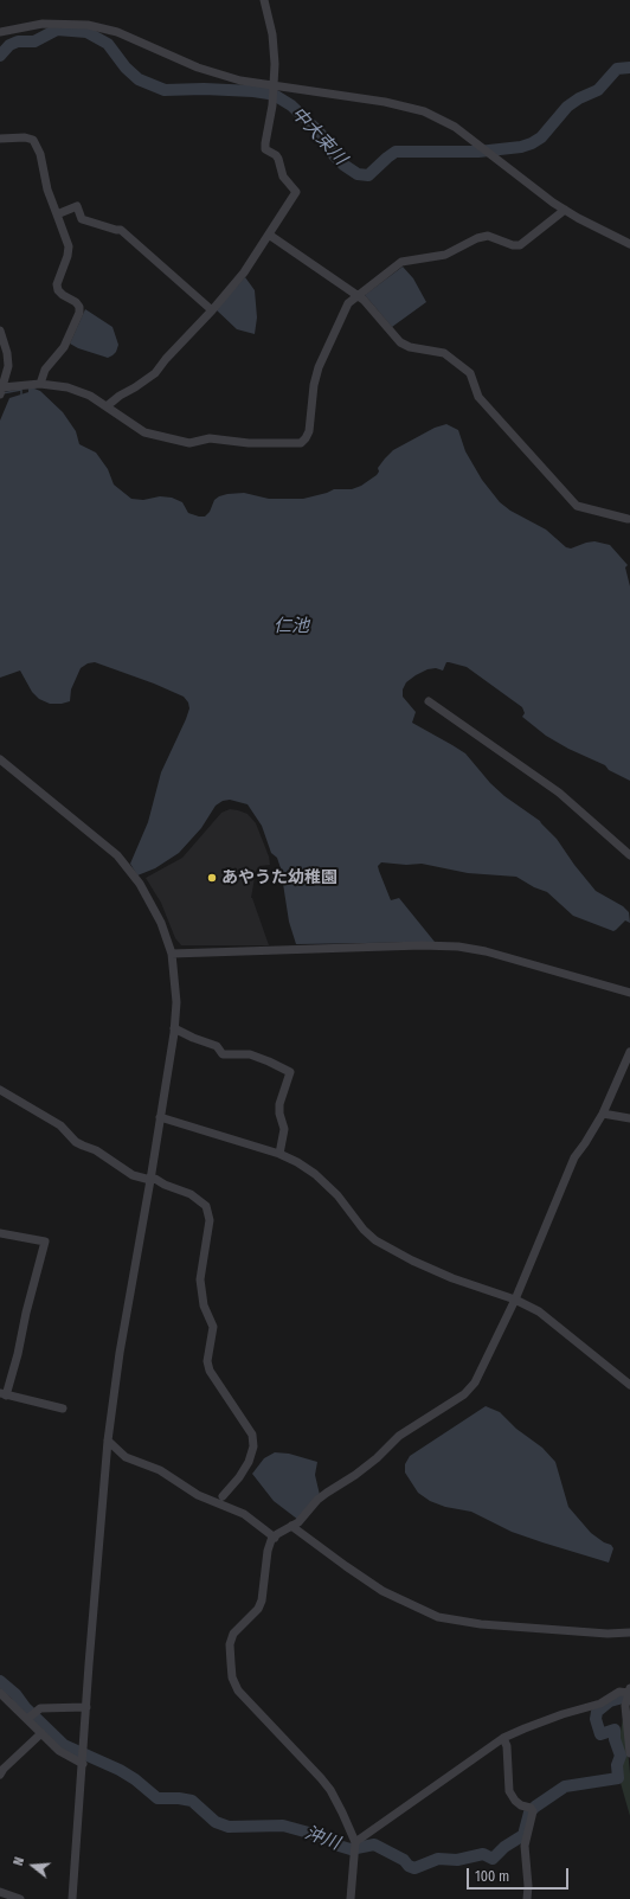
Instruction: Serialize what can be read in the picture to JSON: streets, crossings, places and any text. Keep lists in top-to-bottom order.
{
  "water": ["中大束川", "仁池", "沖川"],
  "places": ["あやうた幼稚園"],
  "scale_bar": "100 m",
  "north": "left"
}
